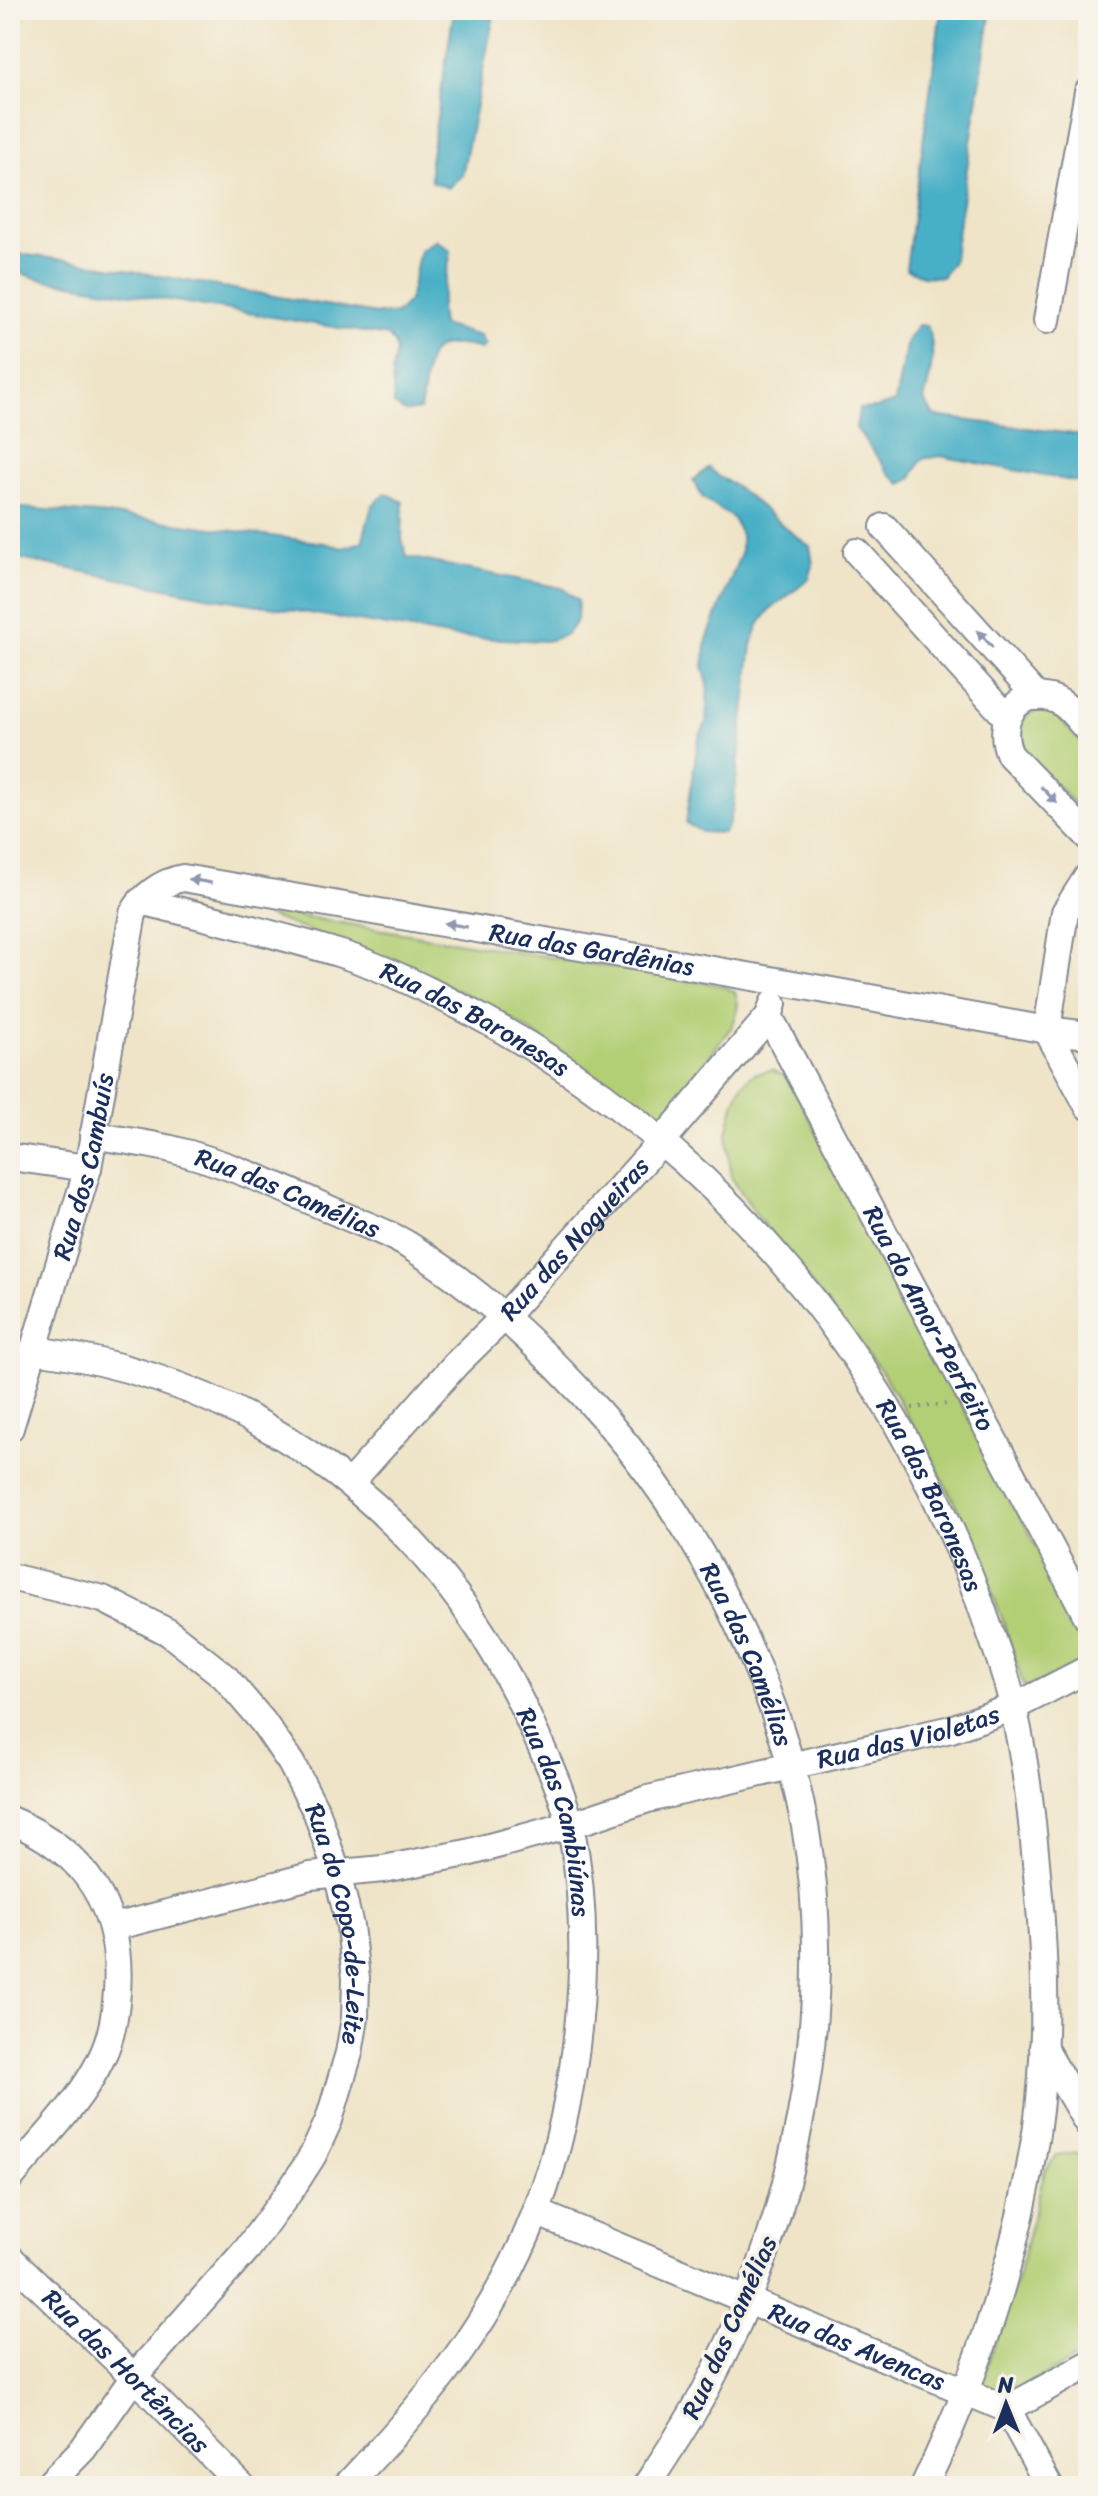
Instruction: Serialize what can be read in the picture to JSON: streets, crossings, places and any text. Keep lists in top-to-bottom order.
{
  "streets": {
    "street": [
      "Rua das Gardênias",
      "Rua das Baronesas",
      "Rua dos Cambuís",
      "Rua das Camélias",
      "Rua das Nogueiras",
      "Rua do Amor-Perfeito",
      "Rua das Violetas",
      "Rua das Cambiúnas",
      "Rua do Copo-de-Leite",
      "Rua das Avencas",
      "Rua das Hortências"
    ]
  },
  "crossings": [
    ["Rua das Gardênias", "Rua das Baronesas"],
    ["Rua das Gardênias", "Rua dos Cambuís"],
    ["Rua das Gardênias", "Rua das Nogueiras"],
    ["Rua das Baronesas", "Rua dos Cambuís"],
    ["Rua das Baronesas", "Rua das Nogueiras"],
    ["Rua das Baronesas", "Rua das Violetas"],
    ["Rua das Baronesas", "Rua das Avencas"],
    ["Rua dos Cambuís", "Rua das Camélias"],
    ["Rua dos Cambuís", "Rua das Cambiúnas"],
    ["Rua das Camélias", "Rua das Nogueiras"],
    ["Rua das Camélias", "Rua das Violetas"],
    ["Rua das Camélias", "Rua das Avencas"],
    ["Rua das Nogueiras", "Rua do Amor-Perfeito"],
    ["Rua das Nogueiras", "Rua das Cambiúnas"],
    ["Rua das Violetas", "Rua das Cambiúnas"],
    ["Rua das Violetas", "Rua do Copo-de-Leite"],
    ["Rua das Cambiúnas", "Rua das Avencas"],
    ["Rua do Copo-de-Leite", "Rua das Hortências"]
  ],
  "one_way": ["Rua das Gardênias"],
  "north": "top"
}
